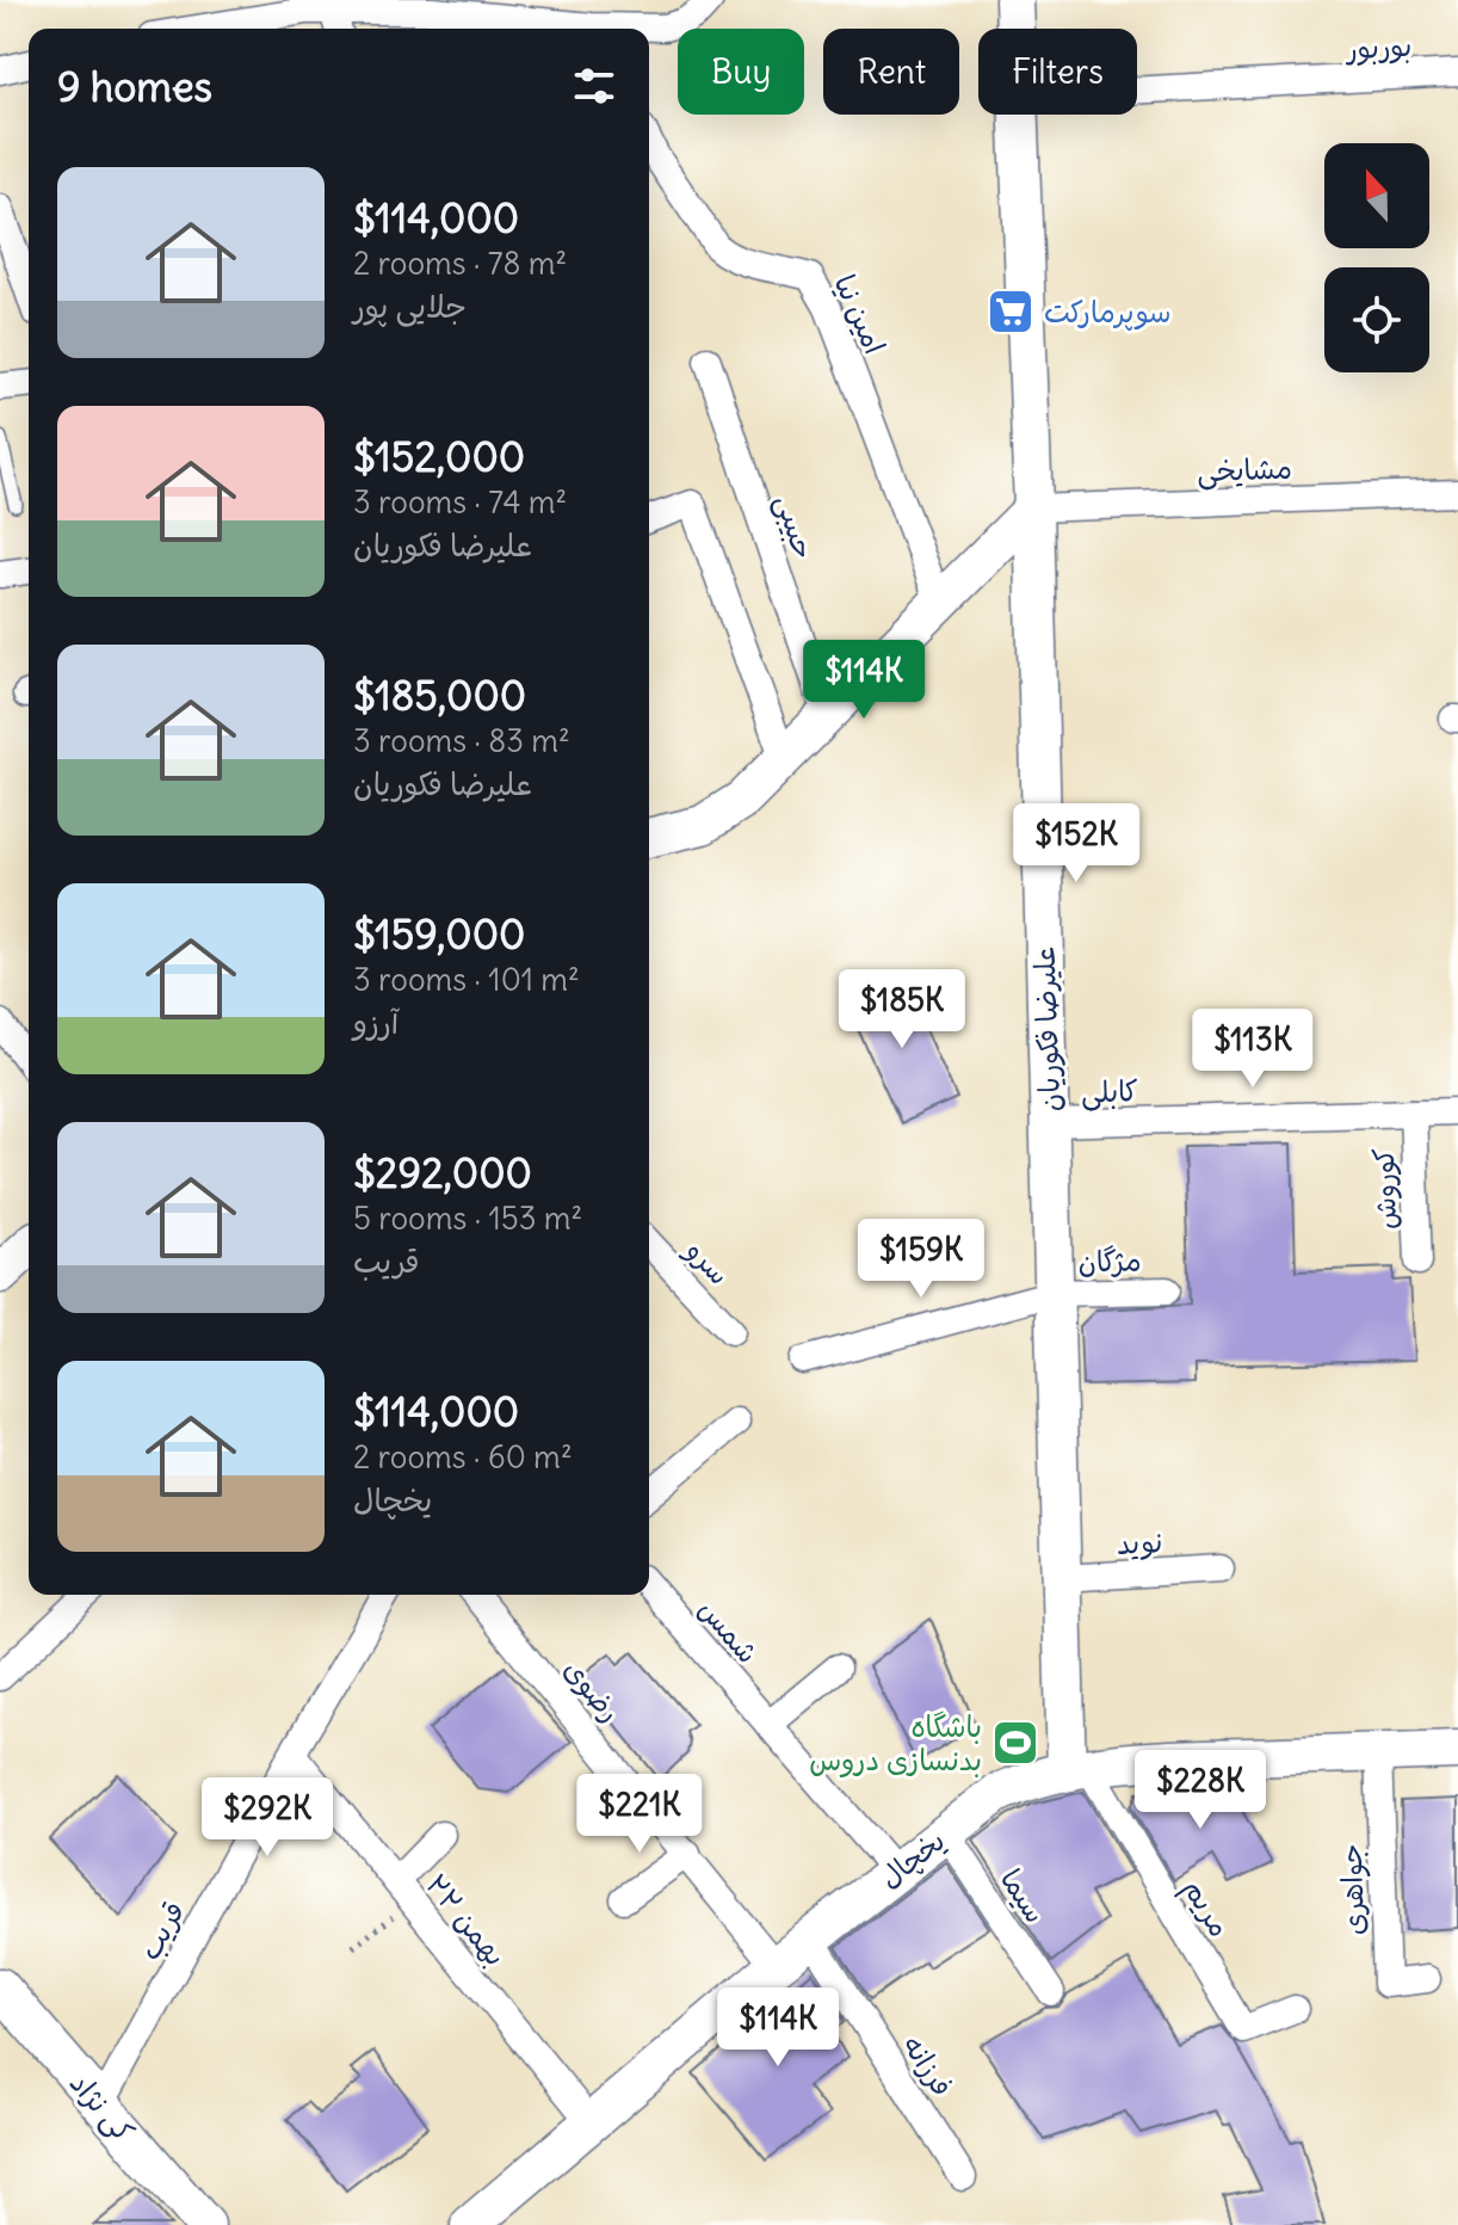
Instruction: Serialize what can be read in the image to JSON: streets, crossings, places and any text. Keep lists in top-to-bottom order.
{
  "streets": {
    "street": [
      "بوربور",
      "امین نیا",
      "مشایخی",
      "حبیبی",
      "علیرضا فکوریان",
      "کابلی",
      "کوروش",
      "مژگان",
      "سرو",
      "نوید",
      "شمس",
      "رضوی",
      "یخچال",
      "جواهری",
      "سیما",
      "مریم",
      "۲۲ بهمن",
      "قریب",
      "فرزانه",
      "کی نژاد"
    ]
  },
  "crossings": [
    ["مشایخی", "علیرضا فکوریان"],
    ["علیرضا فکوریان", "کابلی"],
    ["علیرضا فکوریان", "مژگان"],
    ["علیرضا فکوریان", "نوید"],
    ["علیرضا فکوریان", "یخچال"],
    ["علیرضا فکوریان", "مریم"],
    ["کابلی", "کوروش"],
    ["شمس", "یخچال"],
    ["رضوی", "یخچال"],
    ["یخچال", "جواهری"],
    ["یخچال", "سیما"],
    ["یخچال", "مریم"],
    ["یخچال", "۲۲ بهمن"],
    ["یخچال", "فرزانه"],
    ["۲۲ بهمن", "قریب"],
    ["قریب", "کی نژاد"]
  ],
  "places": {
    "supermarket": ["سوپرمارکت"],
    "sports": ["باشگاه بدنسازی دروس"]
  },
  "north": "top",
  "page": {
    "chip": ["Buy", "Rent", "Filters"],
    "heading": "9 homes",
    "list": [
      {
        "name": "$114,000",
        "note": "2 rooms · 78 m² · جلایی پور"
      },
      {
        "name": "$152,000",
        "note": "3 rooms · 74 m² · علیرضا فکوریان"
      },
      {
        "name": "$185,000",
        "note": "3 rooms · 83 m² · علیرضا فکوریان"
      },
      {
        "name": "$159,000",
        "note": "3 rooms · 101 m² · آرزو"
      },
      {
        "name": "$292,000",
        "note": "5 rooms · 153 m² · قریب"
      },
      {
        "name": "$114,000",
        "note": "2 rooms · 60 m² · یخچال"
      }
    ],
    "price": [
      "$114K",
      "$152K",
      "$185K",
      "$113K",
      "$159K",
      "$228K",
      "$221K",
      "$292K",
      "$114K"
    ]
  }
}
